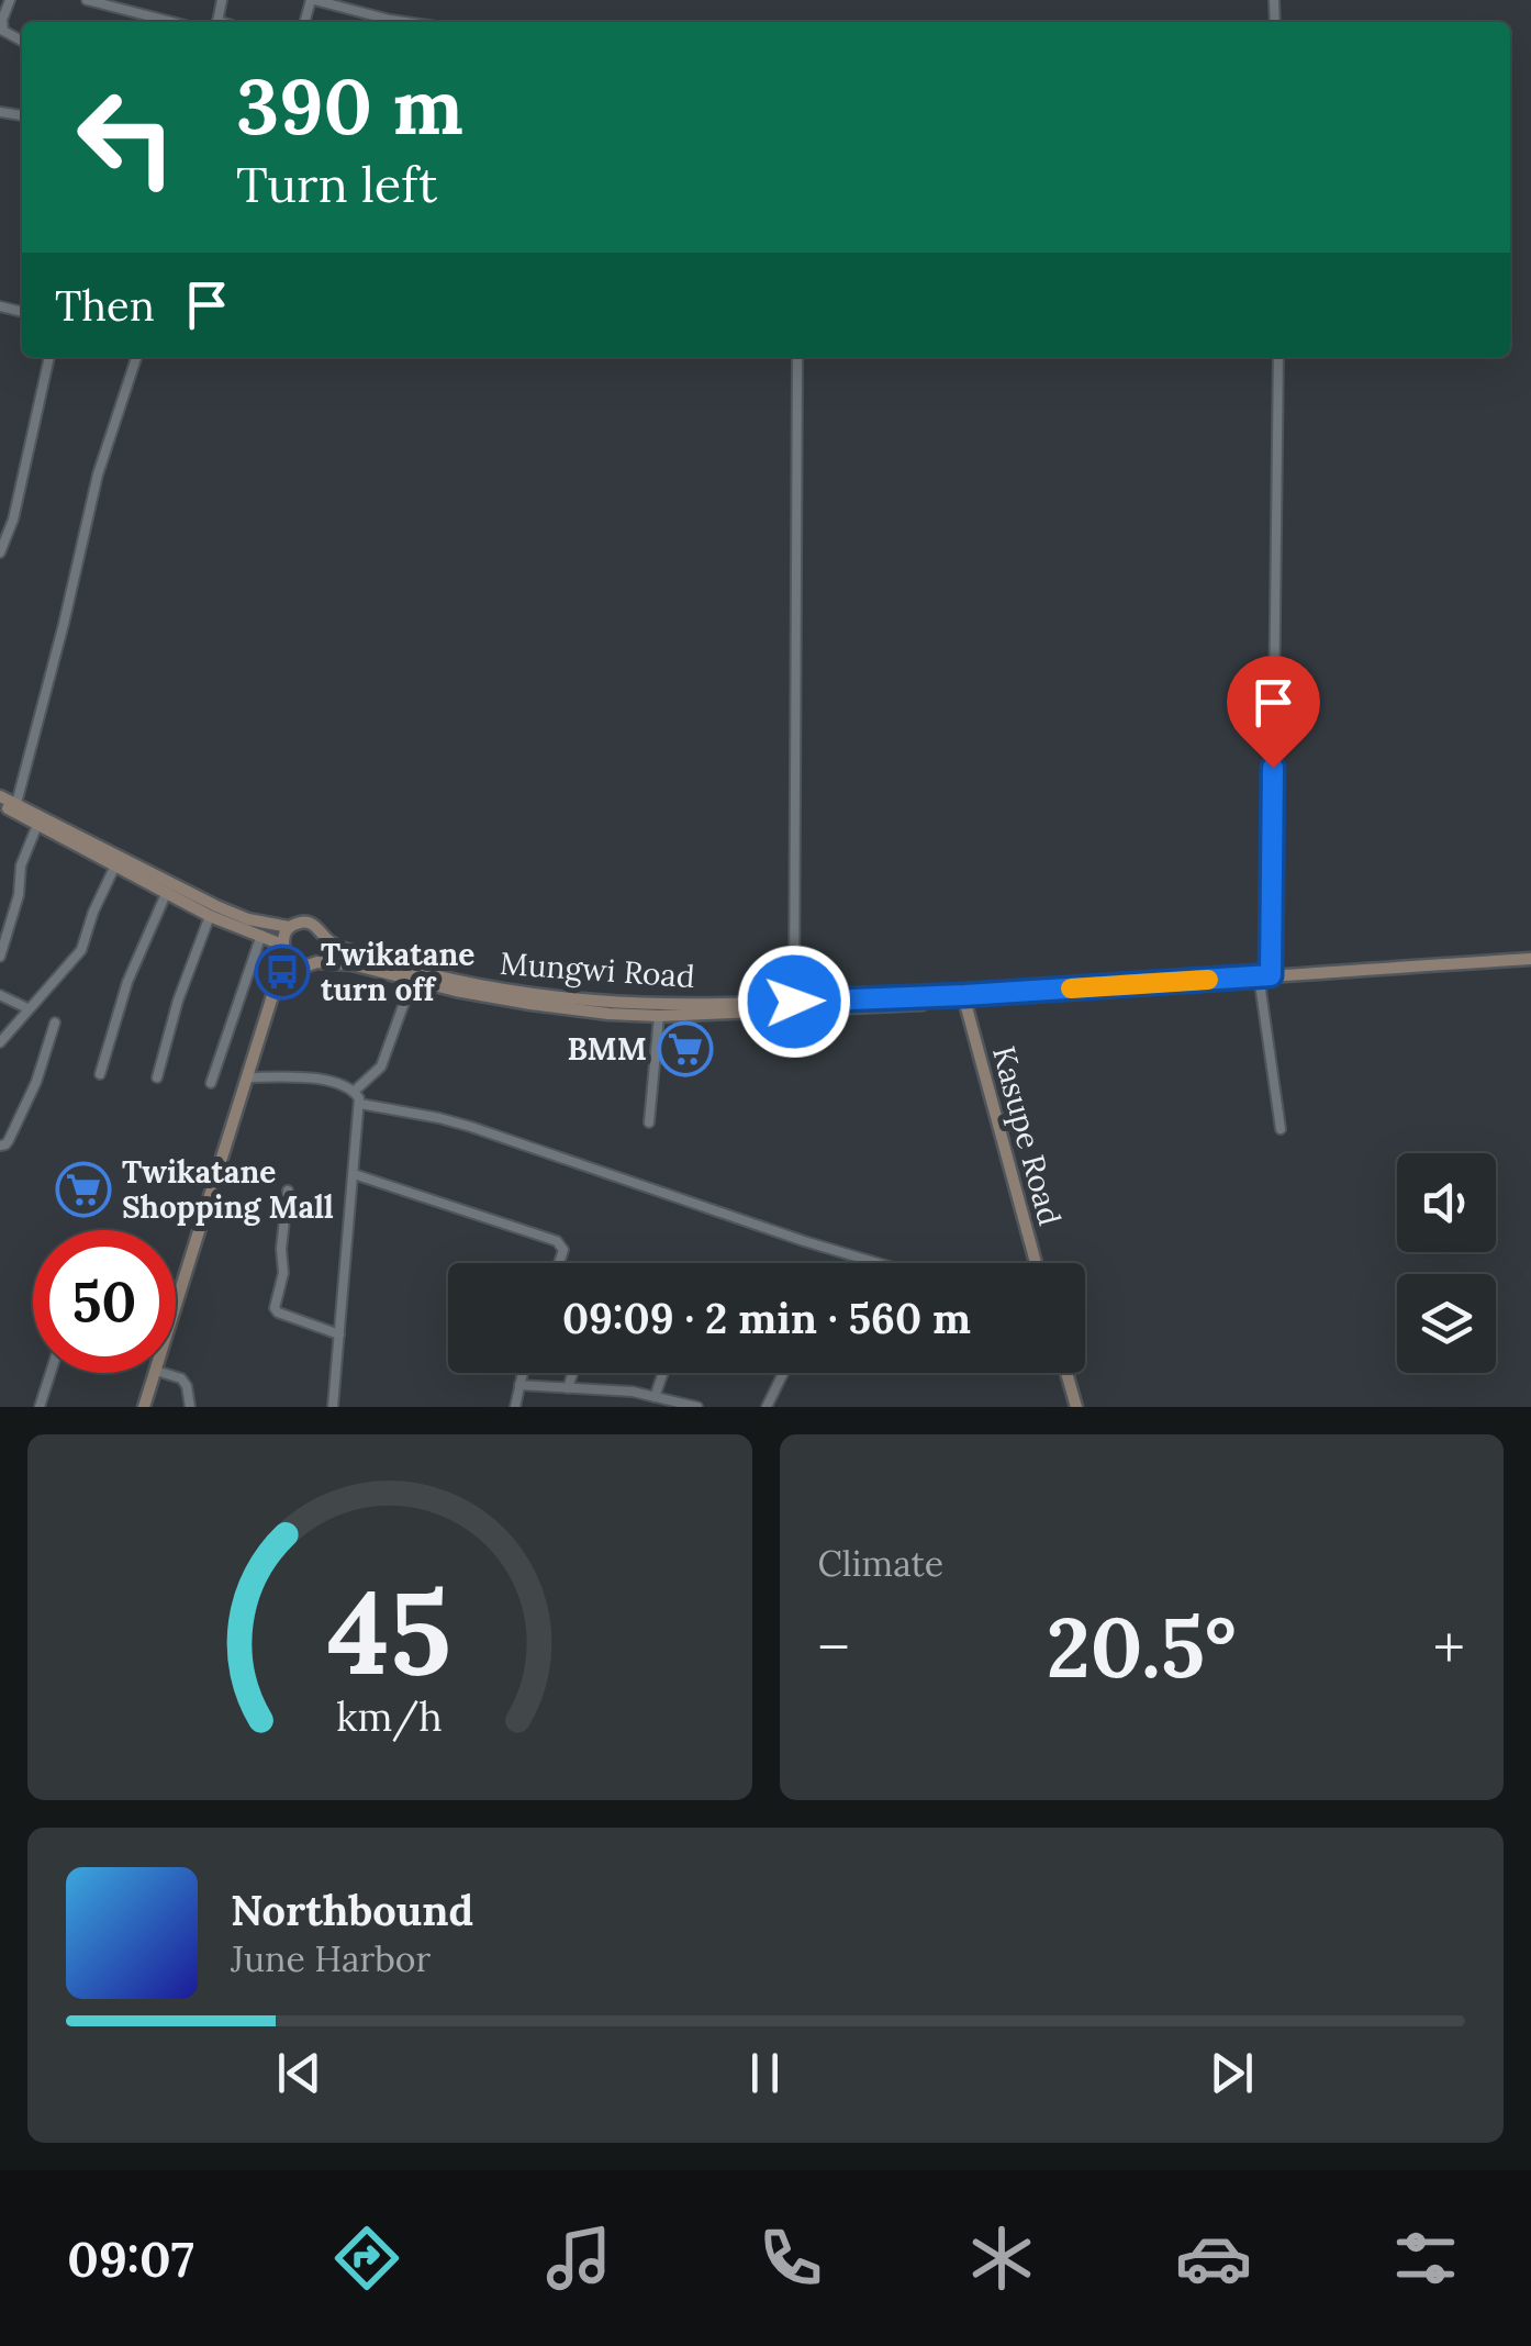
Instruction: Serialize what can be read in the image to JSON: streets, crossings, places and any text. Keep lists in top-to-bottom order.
{
  "streets": {
    "main road": ["Mungwi Road", "Kasupe Road"]
  },
  "crossings": [
    ["Mungwi Road", "Kasupe Road"]
  ],
  "places": {
    "bus stop": ["Twikatane turn off"],
    "supermarket": ["BMM", "Twikatane Shopping Mall"]
  },
  "page": {
    "turn": ["390 m", "Turn left"],
    "then": "Then",
    "limit": "50",
    "trip": "09:09 · 2 min · 560 m",
    "tile": "Climate",
    "heat": ["−", "20.5°", "+"],
    "song": ["Northbound", "June Harbor"],
    "tabs": "09:07",
    "gauge": ["45", "km/h"]
  }
}
